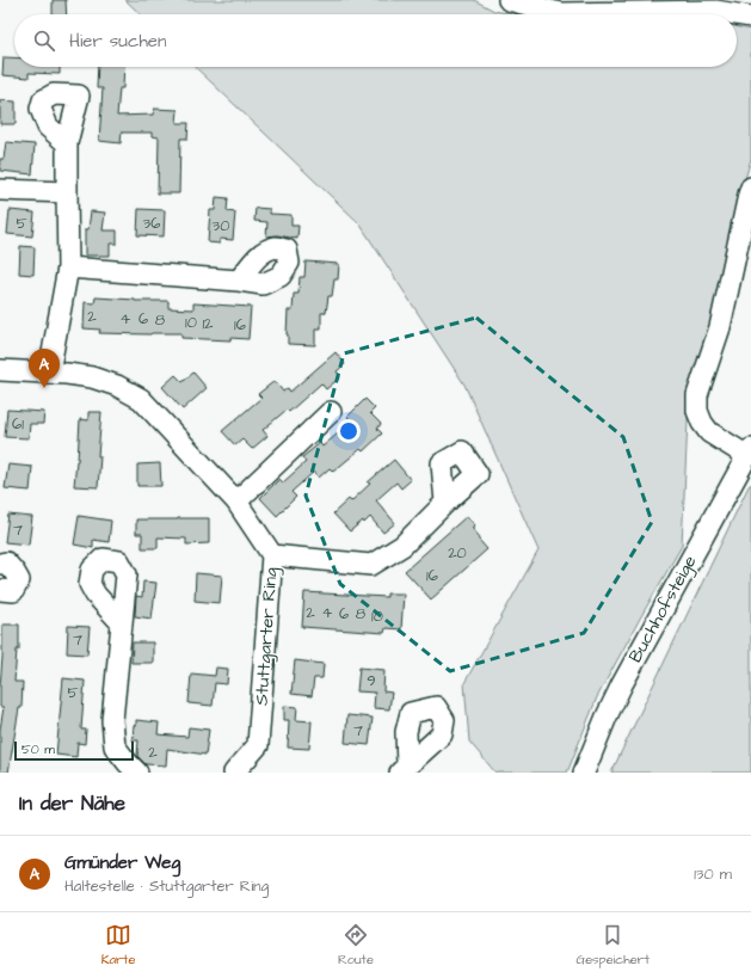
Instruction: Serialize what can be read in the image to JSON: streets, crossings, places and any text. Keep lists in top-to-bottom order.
{
  "streets": {
    "street": ["Buchhofsteige", "Stuttgarter Ring"]
  },
  "house_numbers": [
    "5",
    "36",
    "30",
    "2",
    "4",
    "6",
    "8",
    "10",
    "12",
    "16",
    "61",
    "7",
    "20",
    "16",
    "2",
    "4",
    "6",
    "8",
    "10",
    "7",
    "9",
    "5",
    "7",
    "2"
  ],
  "scale_bar": "50 m",
  "page": {
    "search": "Hier suchen",
    "pins": "A",
    "scale": "50 m",
    "heading": "In der Nähe",
    "list": [
      {
        "mark": "A",
        "name": "Gmünder Weg",
        "note": "Haltestelle · Stuttgarter Ring",
        "value": "130 m"
      }
    ],
    "nav": ["Karte", "Route", "Gespeichert"]
  }
}
